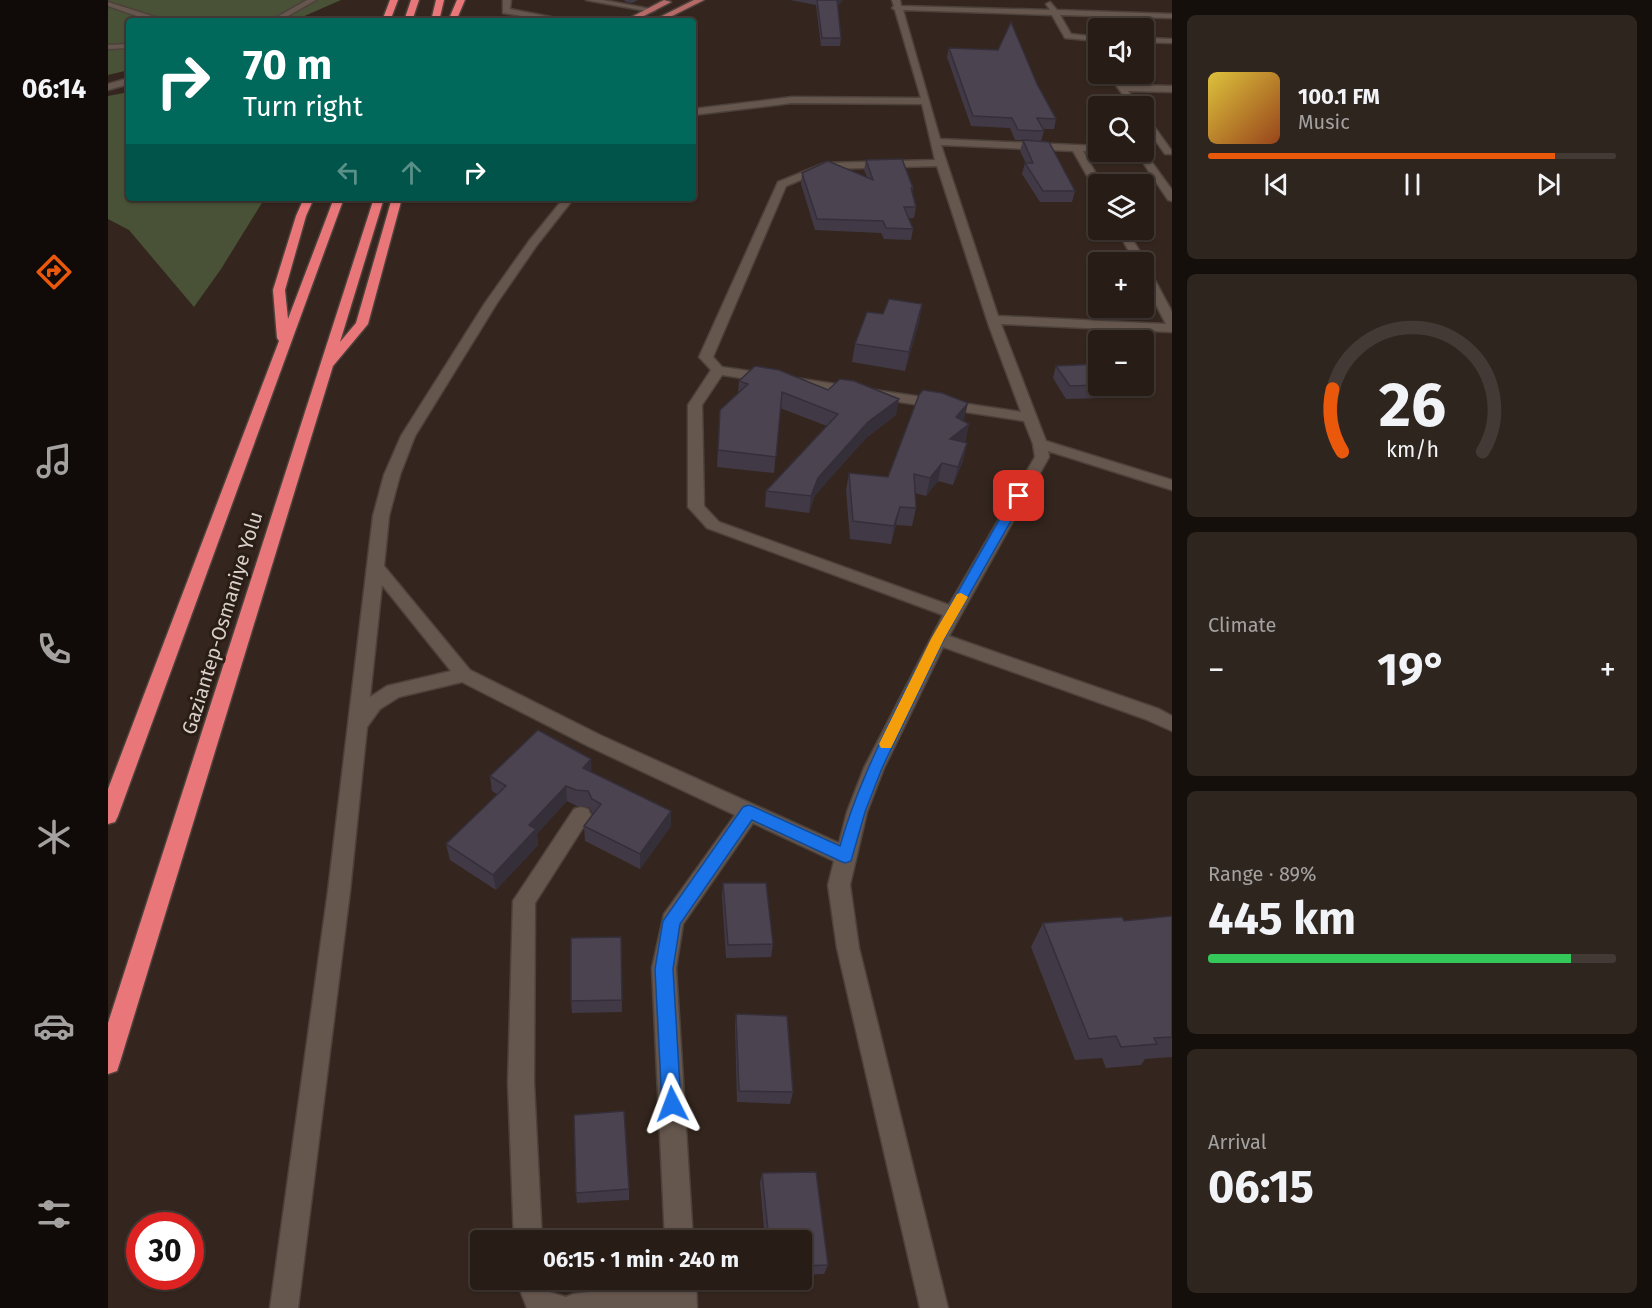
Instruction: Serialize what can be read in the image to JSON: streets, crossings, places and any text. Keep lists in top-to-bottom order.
{
  "streets": {
    "highway": ["Gaziantep-Osmaniye Yolu"]
  },
  "page": {
    "tabs": "06:14",
    "map_buttons": ["+", "−"],
    "turn": ["70 m", "Turn right"],
    "song": ["100.1 FM", "Music"],
    "tile": [
      "Climate",
      ["Range · 89%", "445 km"],
      ["Arrival", "06:15"]
    ],
    "heat": ["−", "19°", "+"],
    "limit": "30",
    "trip": "06:15 · 1 min · 240 m",
    "gauge": ["26", "km/h"]
  }
}
